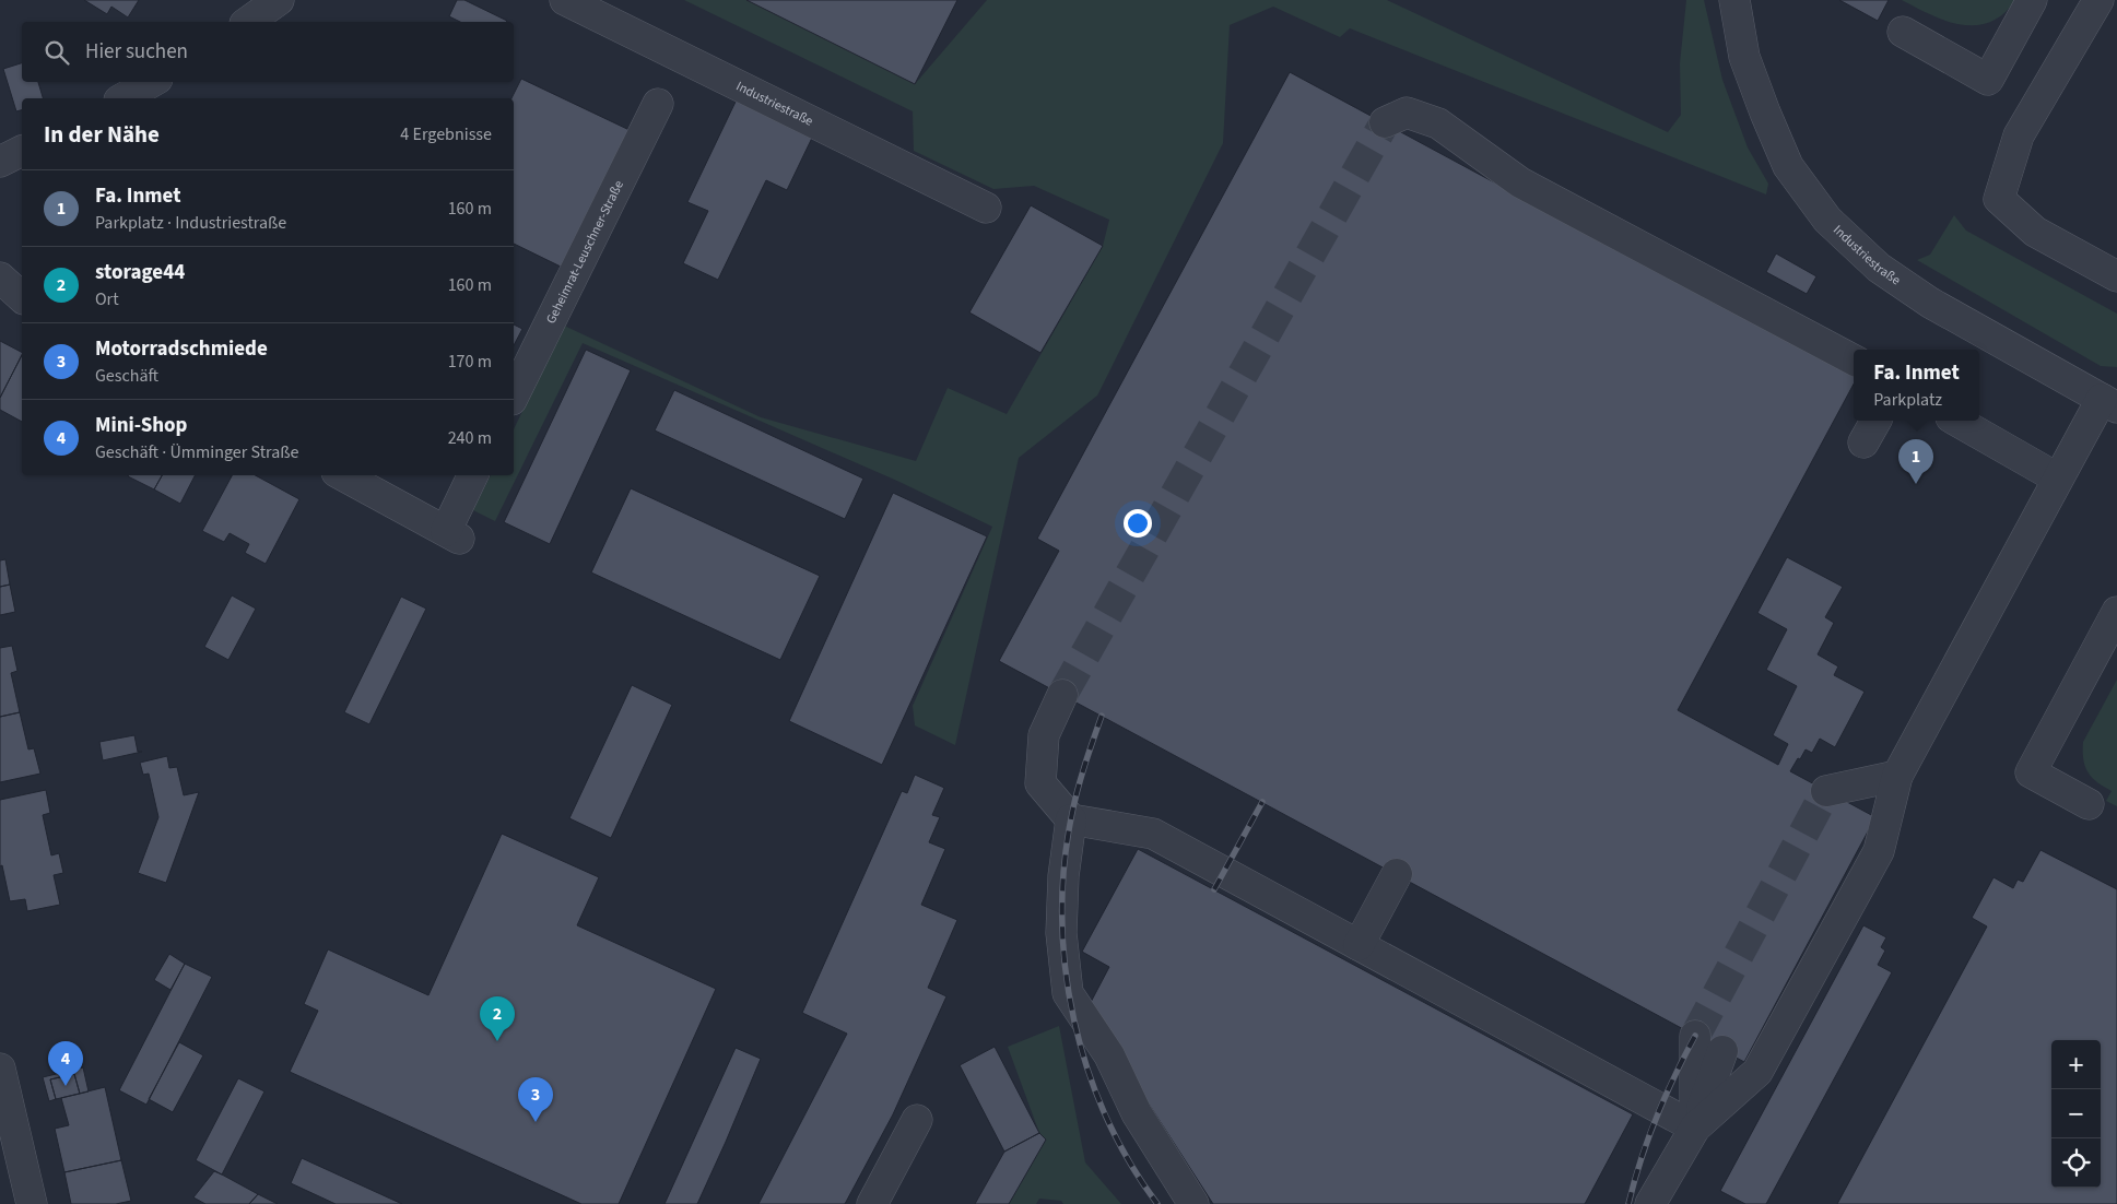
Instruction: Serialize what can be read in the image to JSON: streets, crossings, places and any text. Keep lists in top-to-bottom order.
{
  "streets": {
    "street": ["Industriestraße", "Geheimrat-Leuschner-Straße"]
  },
  "page": {
    "search": "Hier suchen",
    "heading": ["In der Nähe", "4 Ergebnisse"],
    "list": [
      {
        "mark": "1",
        "name": "Fa. Inmet",
        "note": "Parkplatz · Industriestraße",
        "value": "160 m"
      },
      {
        "mark": "2",
        "name": "storage44",
        "note": "Ort",
        "value": "160 m"
      },
      {
        "mark": "3",
        "name": "Motorradschmiede",
        "note": "Geschäft",
        "value": "170 m"
      },
      {
        "mark": "4",
        "name": "Mini-Shop",
        "note": "Geschäft · Ümminger Straße",
        "value": "240 m"
      }
    ],
    "popup": ["Fa. Inmet", "Parkplatz"],
    "pins": [
      "1",
      "2",
      "4",
      "3"
    ],
    "map_buttons": ["+", "−"]
  }
}
